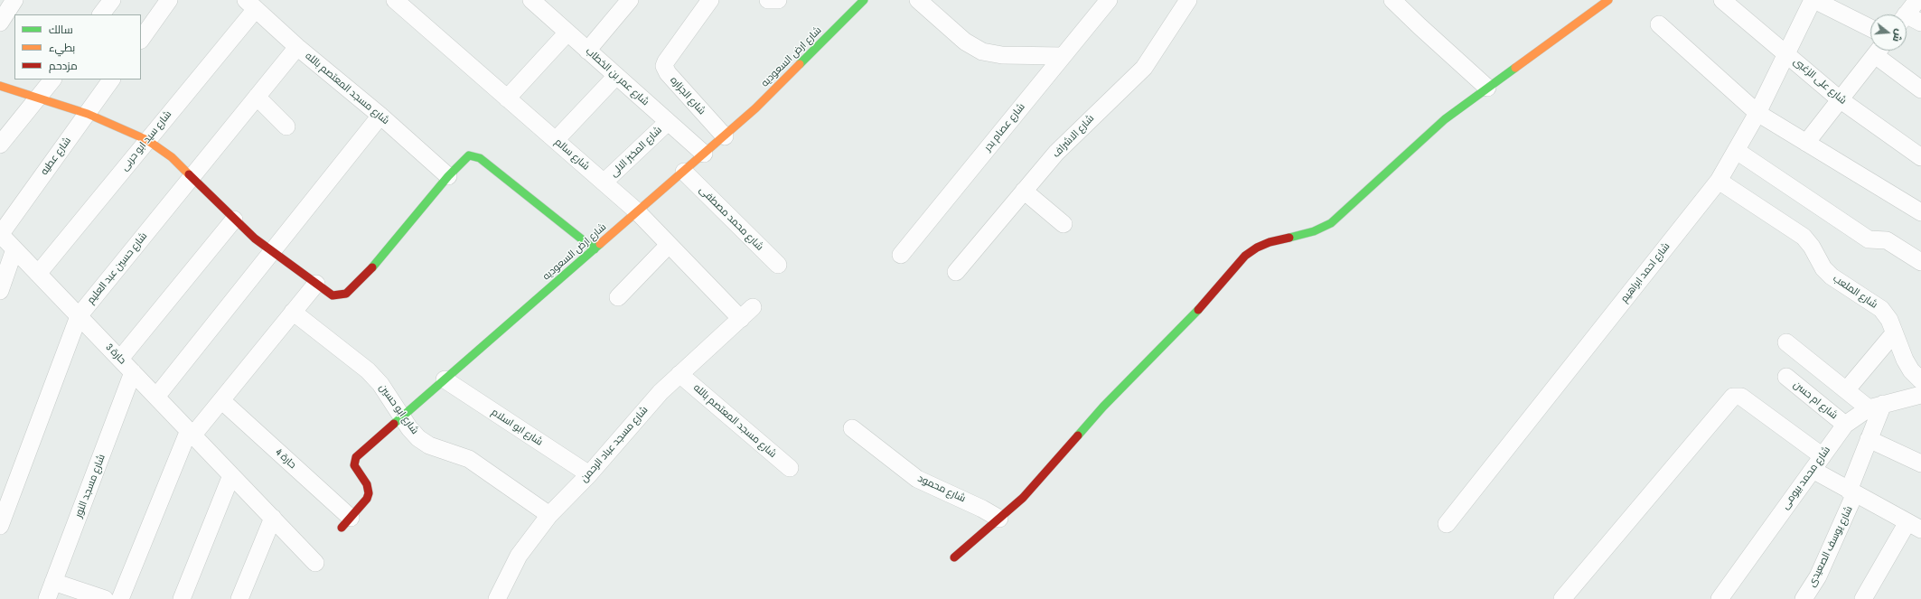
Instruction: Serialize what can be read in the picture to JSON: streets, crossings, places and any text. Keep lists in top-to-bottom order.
{
  "streets": {
    "street": [
      "شارع ارض السعوديه",
      "شارع عمر بن الخطاب",
      "شارع على الزغبى",
      "شارع مسجد المعتصم بالله",
      "شارع الجزاره",
      "شارع عصام بدر",
      "شارع الاشراف",
      "شارع سيد ابو حربى",
      "شارع المخبز الالى",
      "شارع سالم",
      "شارع عطيه",
      "شارع محمد مصطفى",
      "شارع حسين عبد العليم",
      "شارع احمد ابراهيم",
      "شارع الملعب",
      "حارة 3",
      "شارع ام حسن",
      "شارع ابو حسين",
      "شارع ابو اسلام",
      "شارع مسجد عباد الرحمن",
      "حارة 4",
      "شارع محمد بيومى",
      "شارع مسجد النور",
      "شارع محمود",
      "شارع يوسف الصعيدى"
    ]
  },
  "crossings": [
    ["شارع ارض السعوديه", "شارع عمر بن الخطاب"],
    ["شارع ارض السعوديه", "شارع الجزاره"],
    ["شارع ارض السعوديه", "شارع سالم"],
    ["شارع ارض السعوديه", "شارع محمد مصطفى"],
    ["شارع ارض السعوديه", "شارع ابو حسين"],
    ["شارع ارض السعوديه", "شارع ابو اسلام"],
    ["شارع ارض السعوديه", "حارة 4"],
    ["شارع عمر بن الخطاب", "شارع المخبز الالى"],
    ["شارع على الزغبى", "شارع احمد ابراهيم"],
    ["شارع مسجد المعتصم بالله", "شارع سيد ابو حربى"],
    ["شارع مسجد المعتصم بالله", "شارع حسين عبد العليم"],
    ["شارع مسجد المعتصم بالله", "شارع مسجد عباد الرحمن"],
    ["شارع سيد ابو حربى", "حارة 3"],
    ["شارع المخبز الالى", "شارع سالم"],
    ["شارع سالم", "شارع مسجد عباد الرحمن"],
    ["شارع عطيه", "حارة 3"],
    ["شارع حسين عبد العليم", "حارة 3"],
    ["شارع احمد ابراهيم", "شارع الملعب"],
    ["حارة 3", "شارع مسجد النور"],
    ["شارع ام حسن", "شارع محمد بيومى"],
    ["شارع ابو حسين", "شارع مسجد عباد الرحمن"],
    ["شارع ابو اسلام", "شارع مسجد عباد الرحمن"],
    ["شارع محمد بيومى", "شارع يوسف الصعيدى"]
  ],
  "legend": ["سالك", "بطيء", "مزدحم"],
  "north": "right"
}
